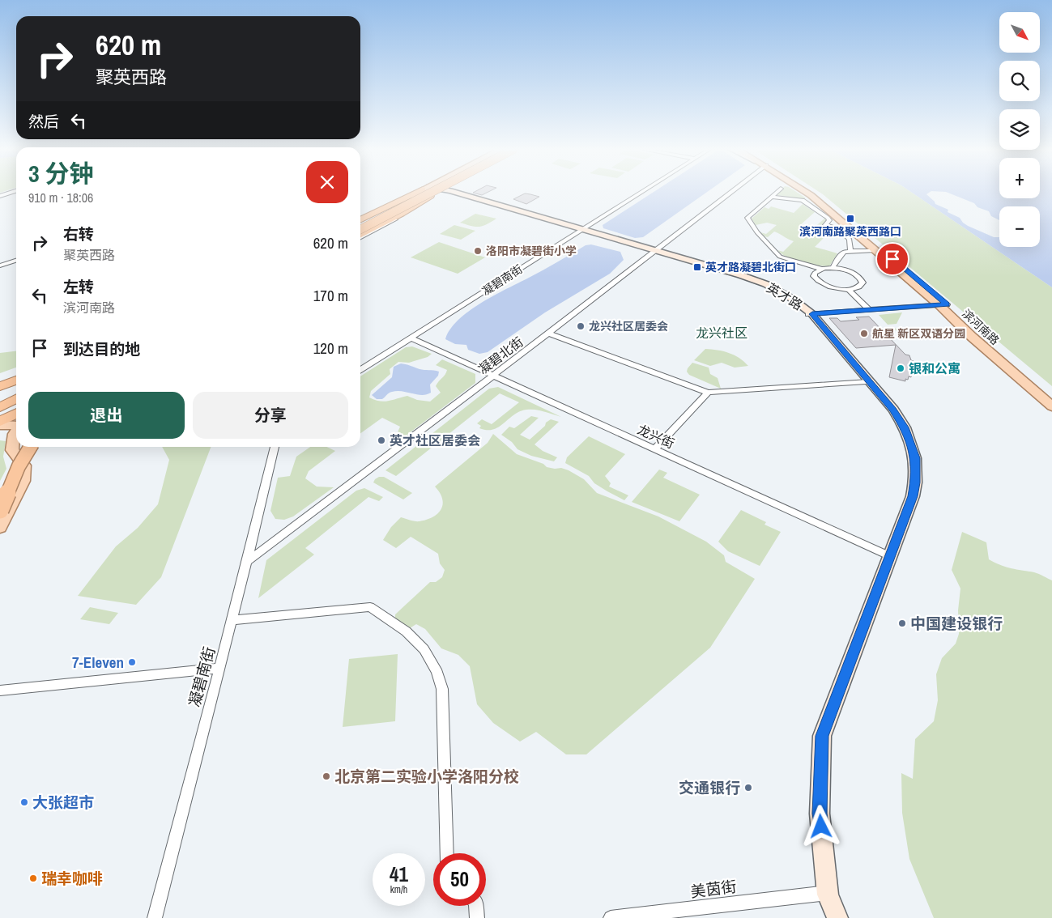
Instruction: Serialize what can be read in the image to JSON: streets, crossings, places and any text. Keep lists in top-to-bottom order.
{
  "streets": {
    "main road": ["英才路", "滨河南路"],
    "street": [
      "凝碧南街",
      "凝碧北街",
      "龙兴街",
      "美茵街"
    ]
  },
  "crossings": [
    ["凝碧南街", "英才路"],
    ["凝碧南街", "凝碧北街"],
    ["凝碧南街", "龙兴街"],
    ["英才路", "凝碧北街"],
    ["英才路", "龙兴街"],
    ["英才路", "美茵街"],
    ["凝碧北街", "龙兴街"]
  ],
  "districts": ["龙兴社区"],
  "places": {
    "transit": ["滨河南路聚英西路口", "英才路凝碧北街口"],
    "other": [
      "洛阳市凝碧街小学",
      "龙兴社区居委会",
      "航星 新区双语分园",
      "银和公寓",
      "英才社区居委会",
      "中国建设银行",
      "7-Eleven",
      "北京第二实验小学洛阳分校",
      "交通银行",
      "大张超市",
      "瑞幸咖啡"
    ]
  },
  "north": "bottom right",
  "page": {
    "map_buttons": ["+", "−"],
    "turn": ["620 m", "聚英西路"],
    "then": "然后",
    "heading": ["3 分钟", "910 m · 18:06"],
    "list": [
      {
        "name": "右转",
        "note": "聚英西路",
        "value": "620 m"
      },
      {
        "name": "左转",
        "note": "滨河南路",
        "value": "170 m"
      },
      {
        "name": "到达目的地",
        "value": "120 m"
      }
    ],
    "buttons": ["退出", "分享"],
    "speed": "41 km/h",
    "limit": "50"
  }
}
